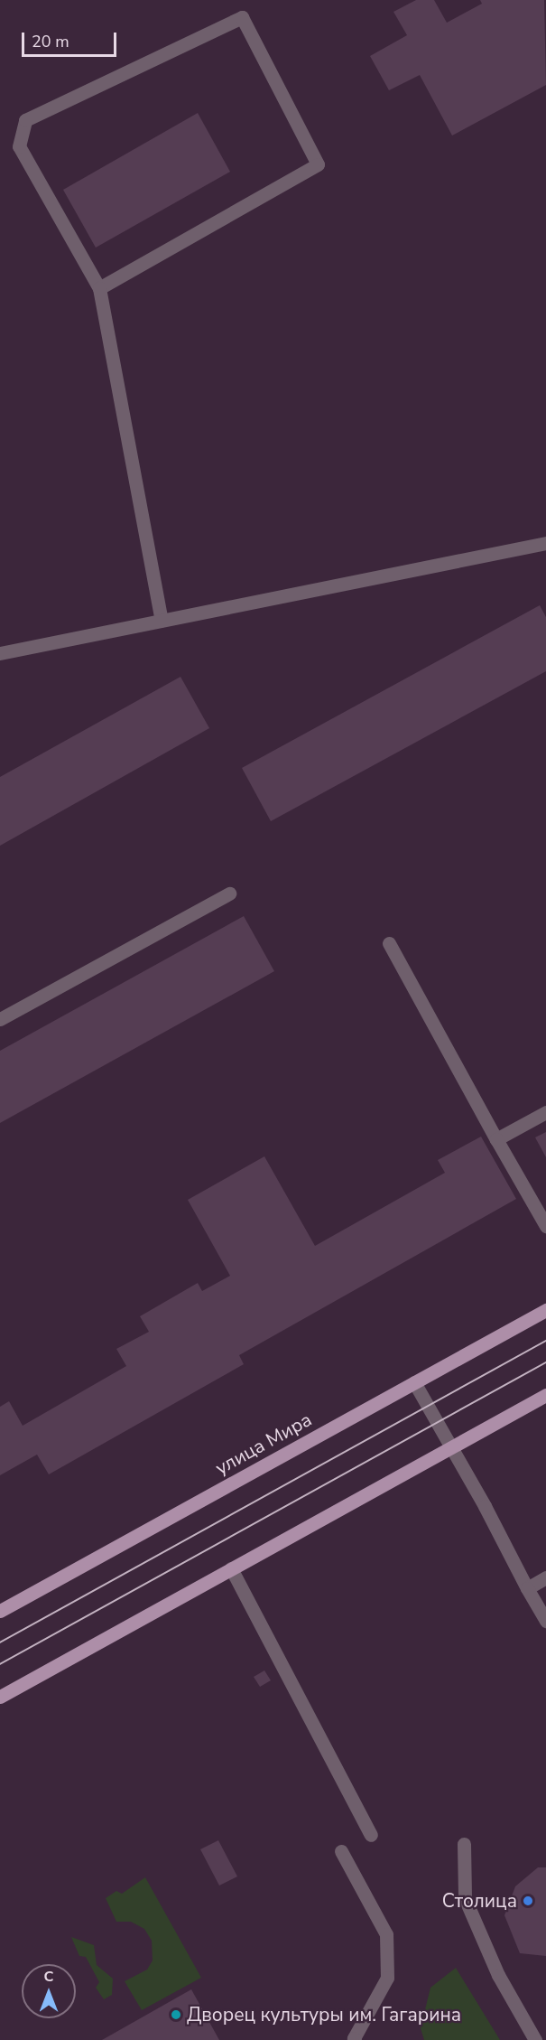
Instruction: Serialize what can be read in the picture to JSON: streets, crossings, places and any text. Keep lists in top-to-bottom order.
{
  "streets": {
    "main road": ["улица Мира"]
  },
  "places": ["Столица", "Дворец культуры им. Гагарина"],
  "scale_bar": "20 m",
  "north": "top"
}
